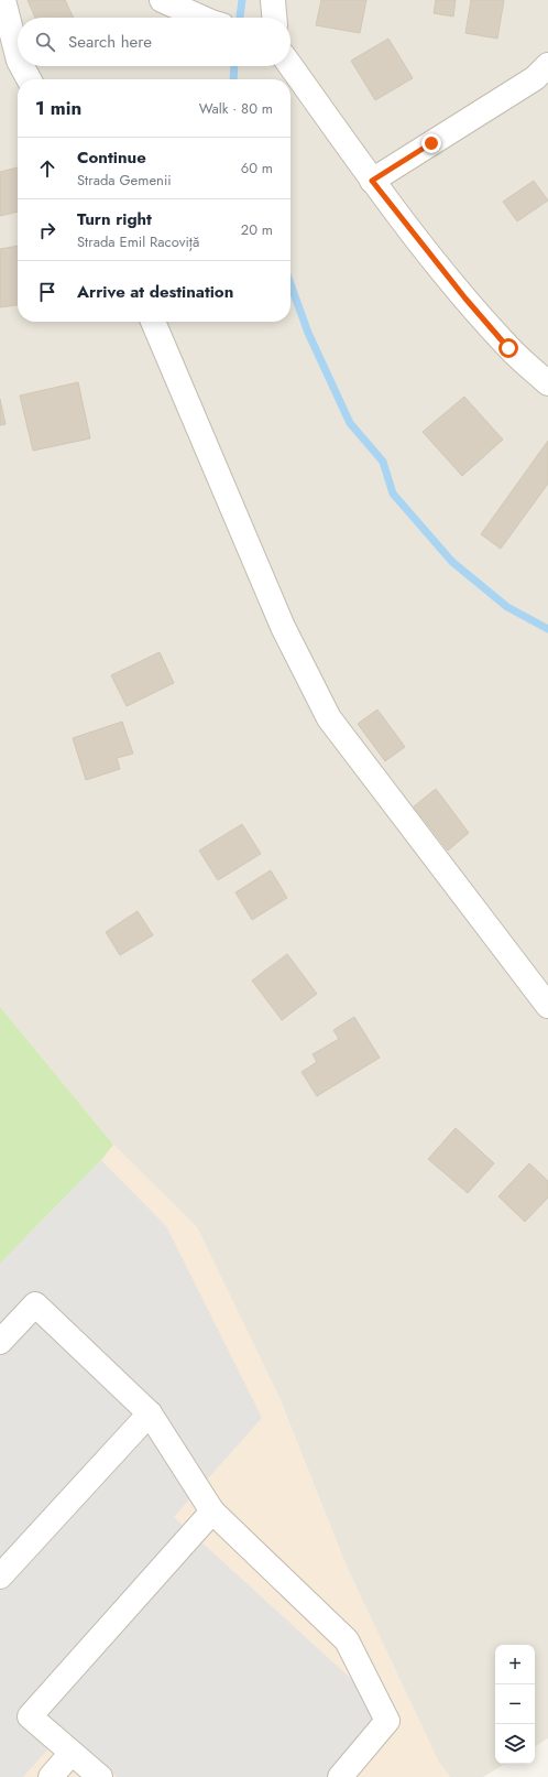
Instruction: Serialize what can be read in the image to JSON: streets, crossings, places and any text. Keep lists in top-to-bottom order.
{
  "page": {
    "search": "Search here",
    "heading": ["1 min", "Walk · 80 m"],
    "list": [
      ["Continue", "Strada Gemenii", "60 m"],
      ["Turn right", "Strada Emil Racoviță", "20 m"],
      "Arrive at destination"
    ],
    "map_buttons": ["+", "−"]
  }
}
